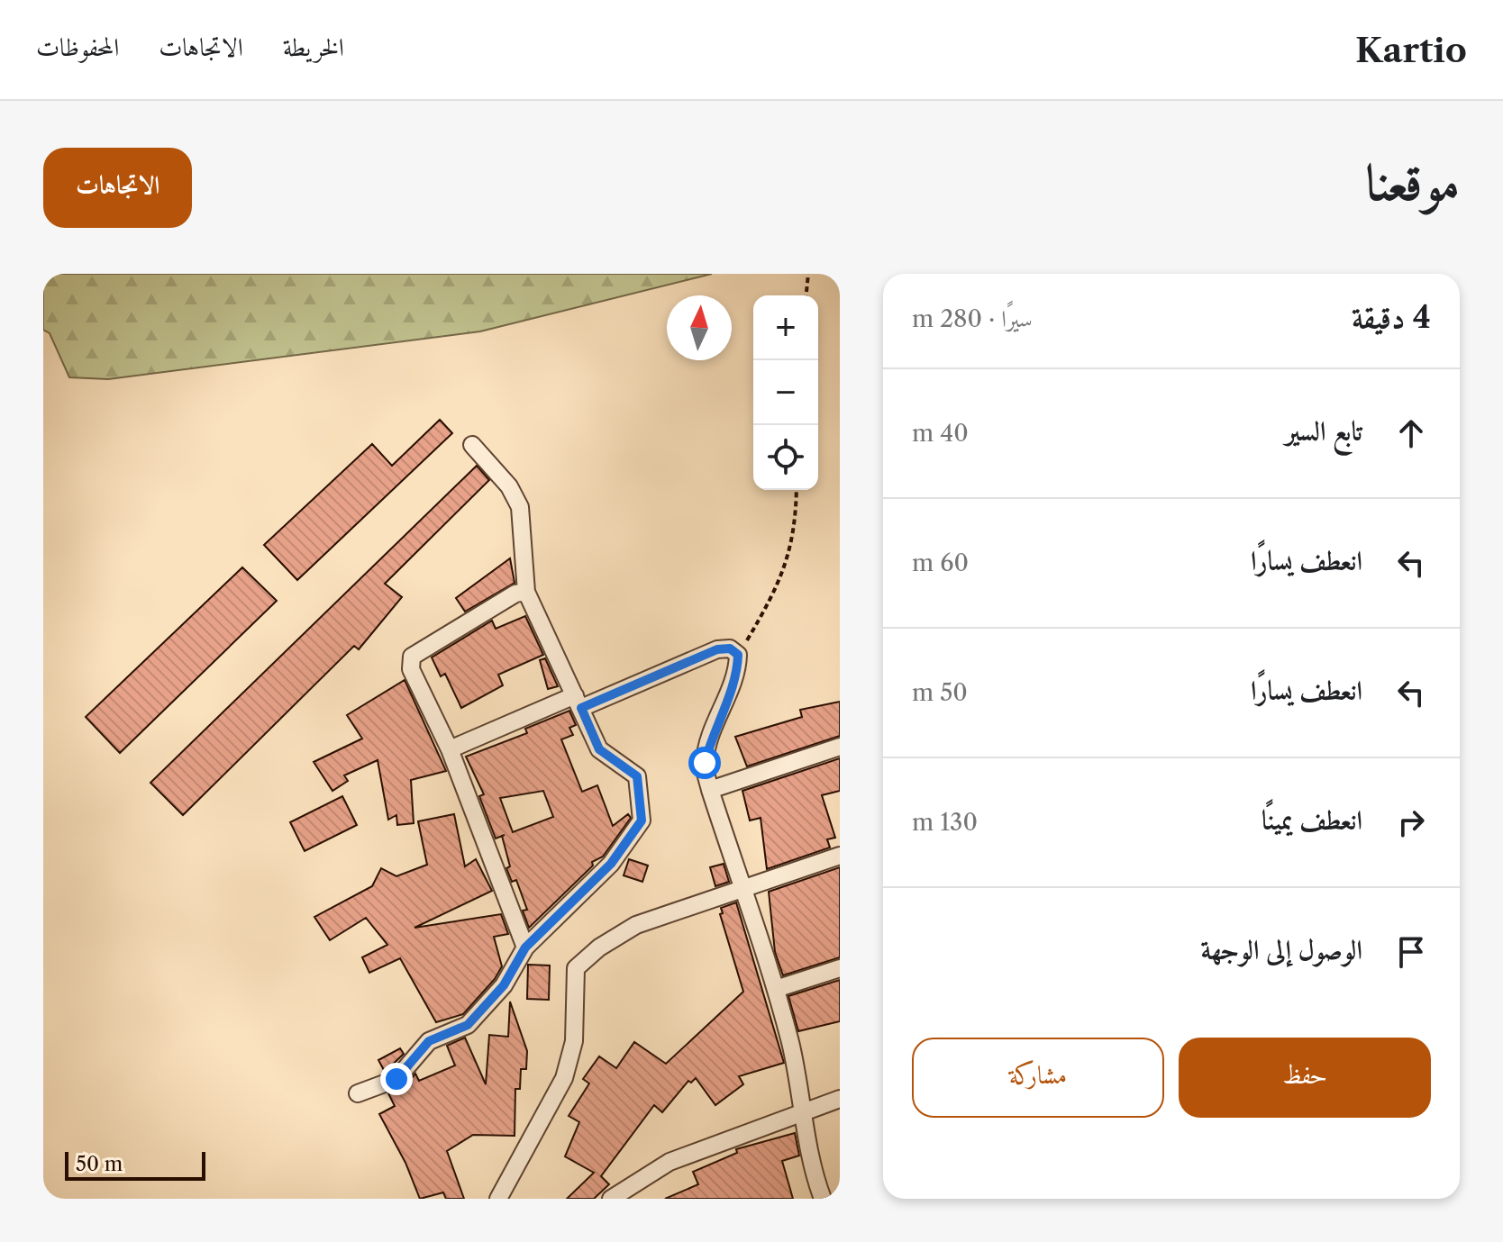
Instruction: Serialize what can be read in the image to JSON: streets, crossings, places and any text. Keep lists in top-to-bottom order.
{
  "scale_bar": "50 m",
  "north": "top",
  "page": {
    "header": "Kartio",
    "nav": ["الخريطة", "الاتجاهات", "المحفوظات"],
    "title": "موقعنا",
    "buttons": [
      "الاتجاهات",
      ["حفظ", "مشاركة"]
    ],
    "heading": ["4 دقيقة", "سيرًا · 280 m"],
    "map_buttons": ["+", "−"],
    "list": [
      ["تابع السير", "40 m"],
      ["انعطف يسارًا", "60 m"],
      ["انعطف يسارًا", "50 m"],
      ["انعطف يمينًا", "130 m"],
      "الوصول إلى الوجهة"
    ],
    "scale": "50 m"
  }
}
